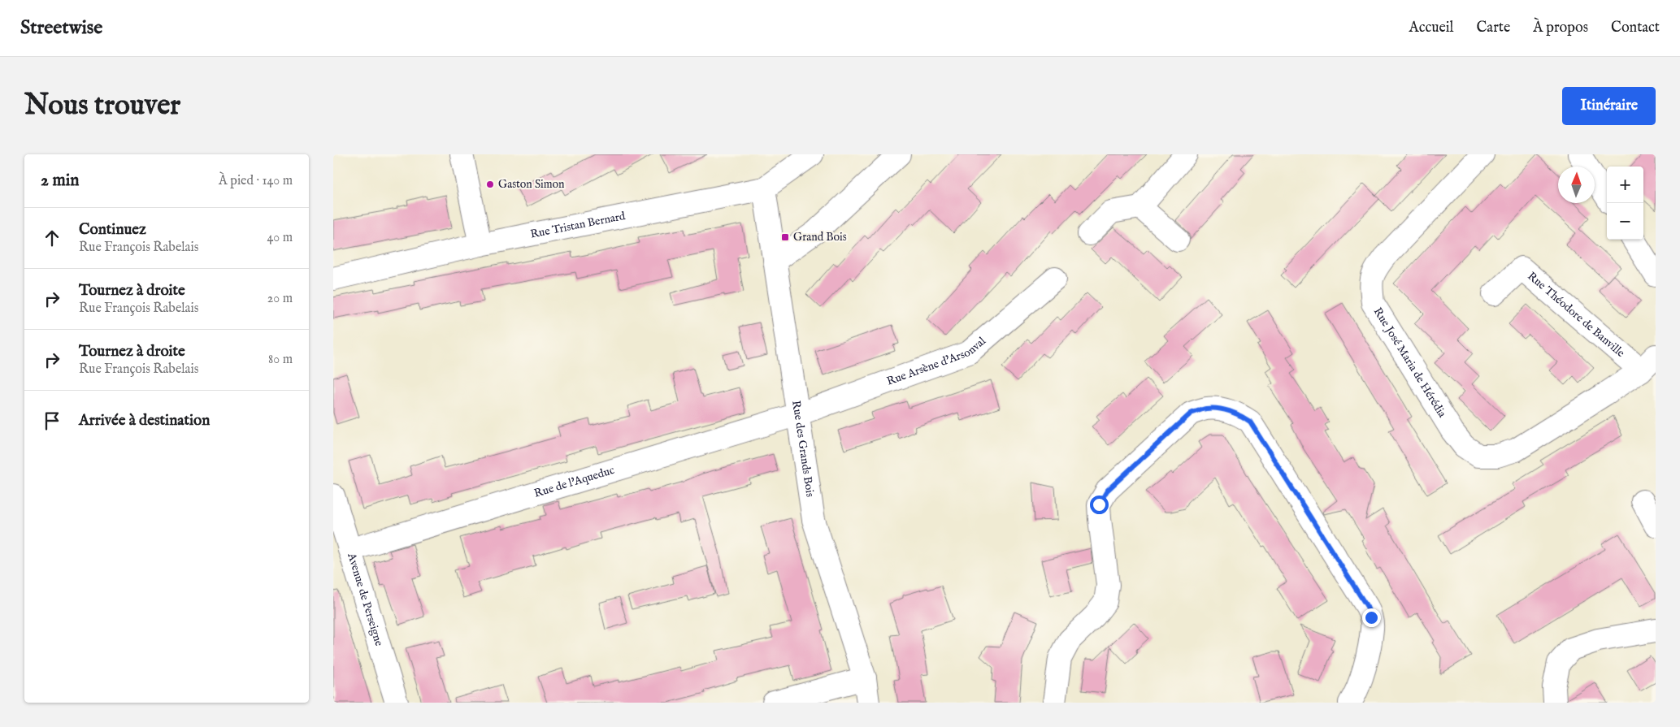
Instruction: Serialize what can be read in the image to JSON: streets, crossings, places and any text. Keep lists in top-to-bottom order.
{
  "streets": {
    "street": [
      "Rue Tristan Bernard",
      "Rue Théodore de Banville",
      "Rue Arsène d'Arsonval",
      "Rue José Maria de Hérédia",
      "Rue des Grands Bois",
      "Rue de l'Aqueduc",
      "Avenue de Perseigne"
    ]
  },
  "crossings": [
    ["Rue Tristan Bernard", "Rue des Grands Bois"],
    ["Rue Théodore de Banville", "Rue José Maria de Hérédia"],
    ["Rue Arsène d'Arsonval", "Rue des Grands Bois"],
    ["Rue Arsène d'Arsonval", "Rue de l'Aqueduc"],
    ["Rue des Grands Bois", "Rue de l'Aqueduc"],
    ["Rue de l'Aqueduc", "Avenue de Perseigne"]
  ],
  "places": {
    "other": ["Gaston Simon"],
    "transit": ["Grand Bois"]
  },
  "north": "top",
  "page": {
    "header": "Streetwise",
    "nav": [
      "Accueil",
      "Carte",
      "À propos",
      "Contact"
    ],
    "buttons": "Itinéraire",
    "title": "Nous trouver",
    "heading": ["2 min", "À pied · 140 m"],
    "map_buttons": ["+", "−"],
    "list": [
      ["Continuez", "Rue François Rabelais", "40 m"],
      ["Tournez à droite", "Rue François Rabelais", "20 m"],
      ["Tournez à droite", "Rue François Rabelais", "80 m"],
      "Arrivée à destination"
    ]
  }
}
